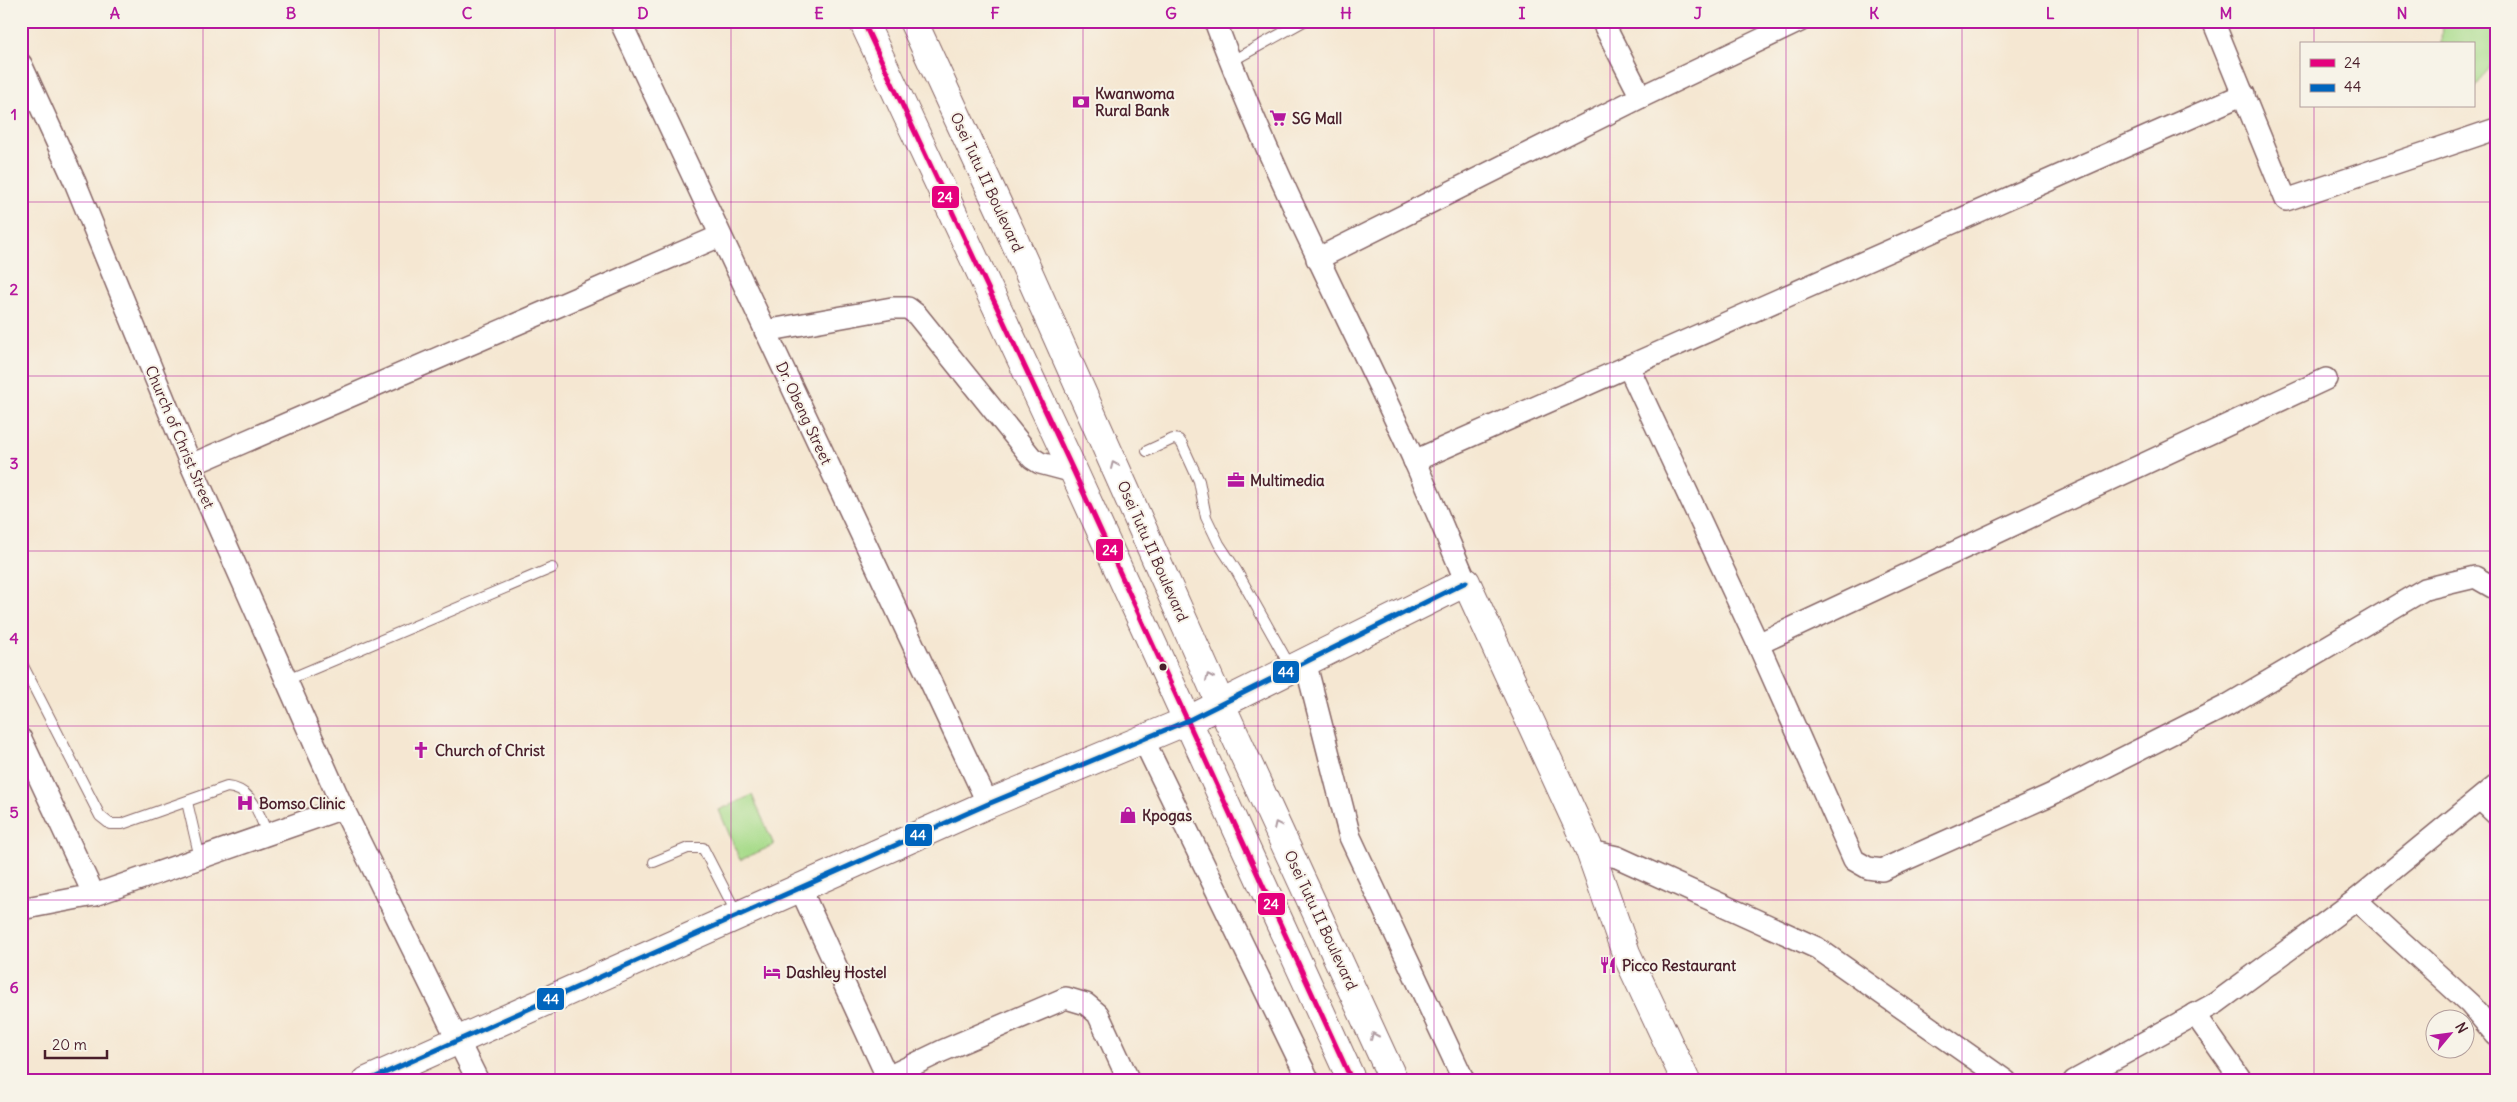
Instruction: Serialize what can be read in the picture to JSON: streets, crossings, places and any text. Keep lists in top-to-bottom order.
{
  "streets": {
    "main road": ["Osei Tutu II Boulevard"],
    "street": ["Dr. Obeng Street", "Church of Christ Street"]
  },
  "places": {
    "bank": ["Kwanwoma Rural Bank"],
    "supermarket": ["SG Mall"],
    "office": ["Multimedia"],
    "church": ["Church of Christ"],
    "hospital": ["Bomso Clinic"],
    "shop": ["Kpogas"],
    "restaurant": ["Picco Restaurant"],
    "hotel": ["Dashley Hostel"]
  },
  "lines": ["transit line 24", "transit line 44"],
  "legend": ["24", "44"],
  "scale_bar": "20 m",
  "north": "top right",
  "grid": {
    "columns": [
      "A",
      "B",
      "C",
      "D",
      "E",
      "F",
      "G",
      "H",
      "I",
      "J",
      "K",
      "L",
      "M",
      "N"
    ],
    "rows": [
      "1",
      "2",
      "3",
      "4",
      "5",
      "6"
    ]
  }
}
